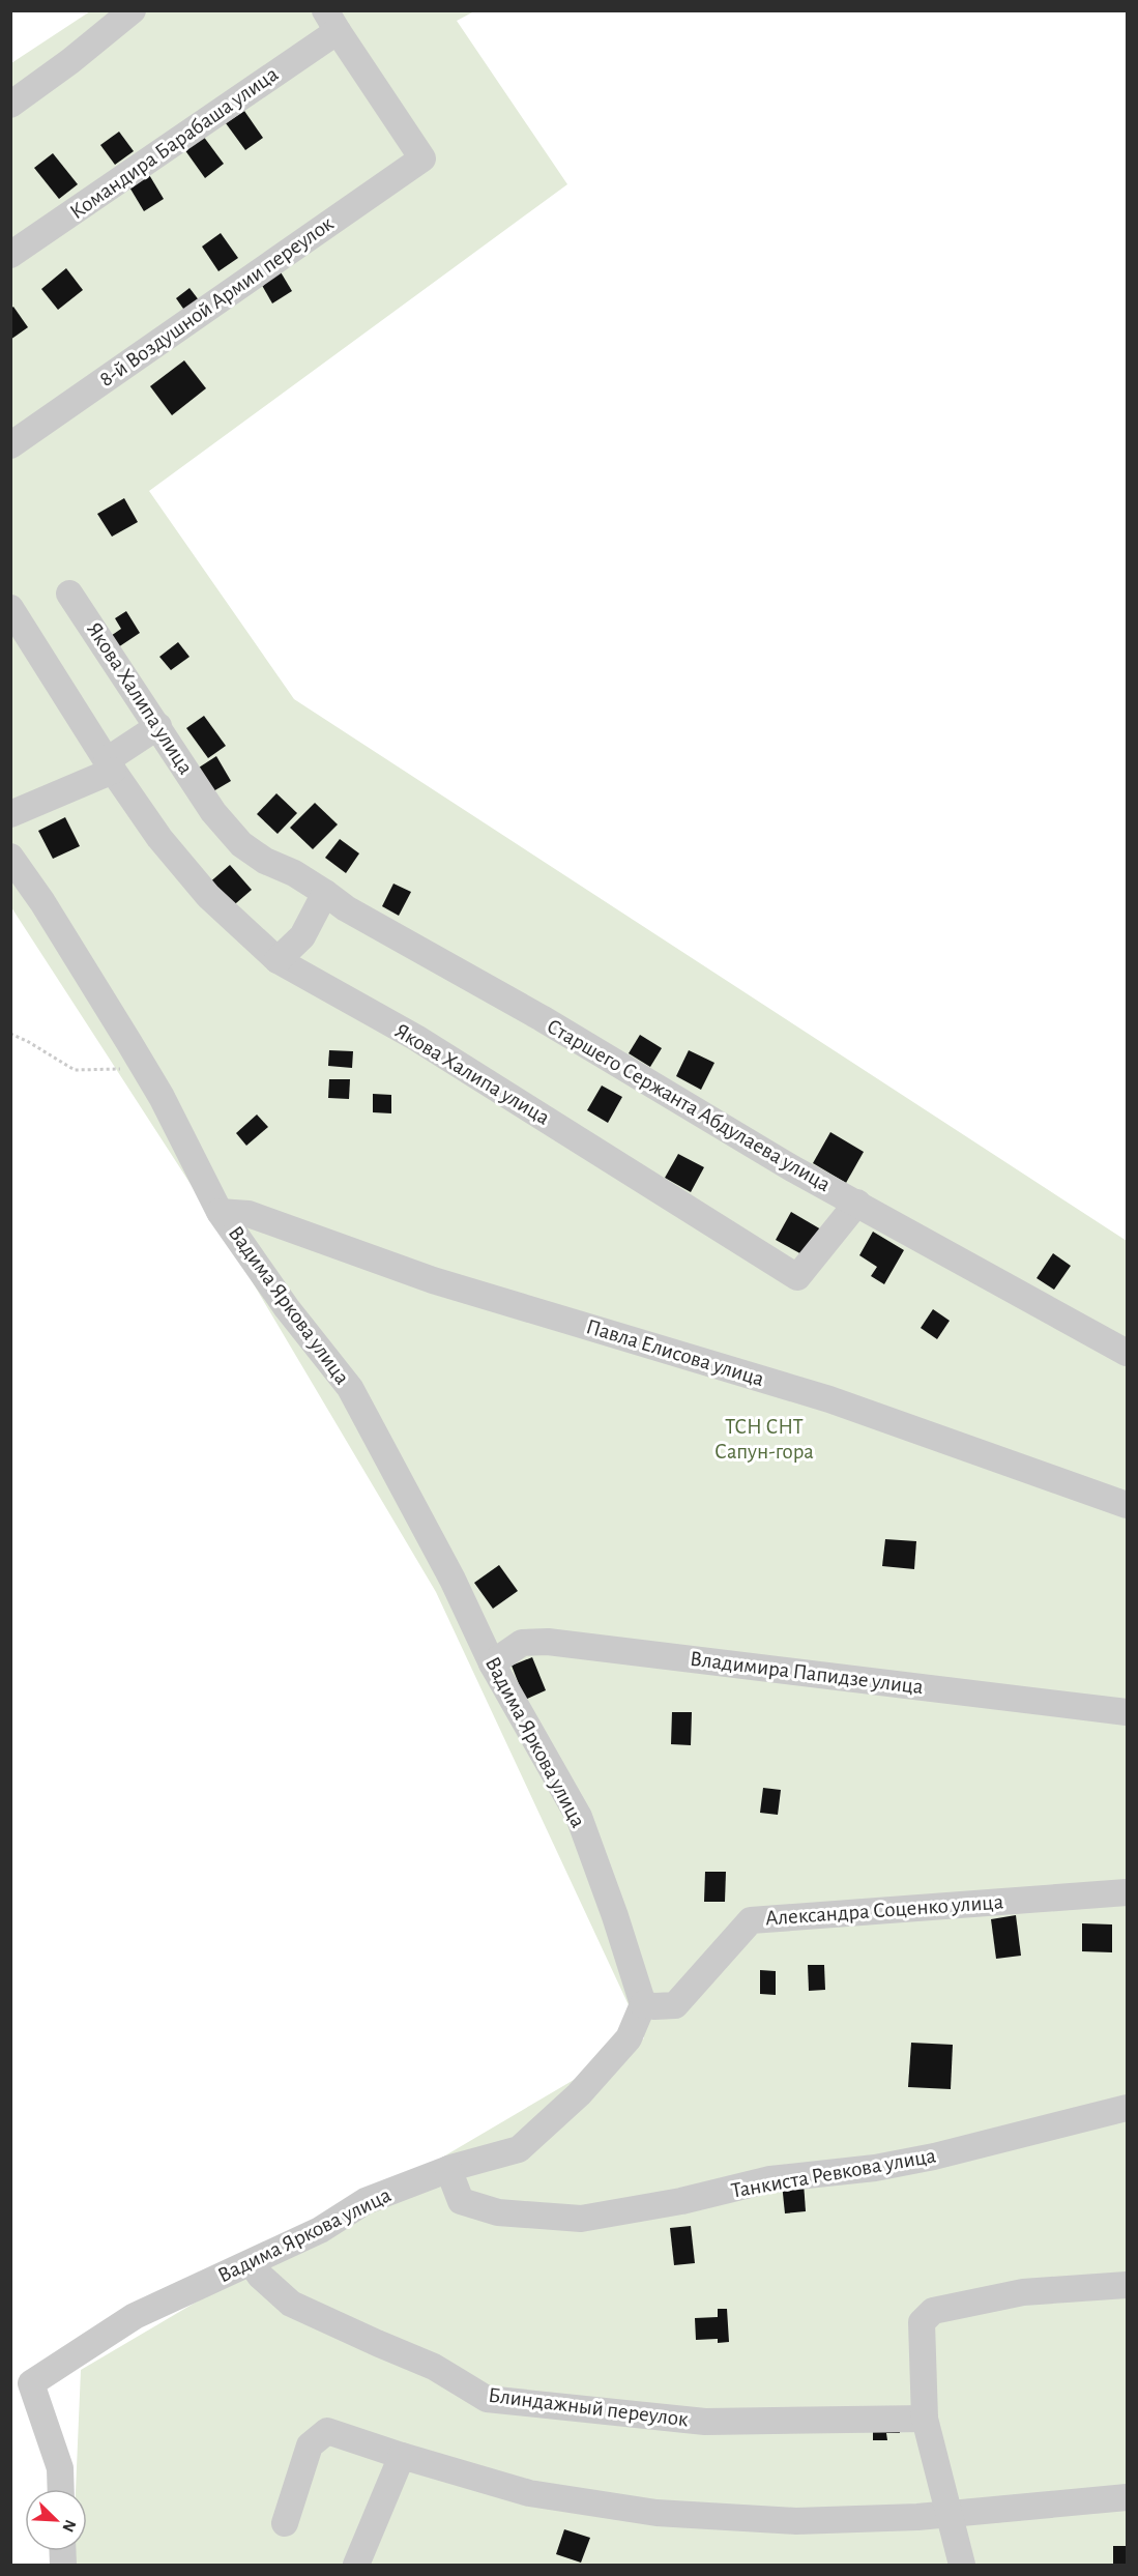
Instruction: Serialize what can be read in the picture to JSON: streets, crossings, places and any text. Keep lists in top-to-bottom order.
{
  "streets": {
    "lane": [
      "Командира Барабаша улица",
      "8-й Воздушной Армии переулок",
      "Якова Халипа улица",
      "Старшего Сержанта Абдулаева улица",
      "Вадима Яркова улица",
      "Павла Елисова улица",
      "Владимира Папидзе улица",
      "Александра Соценко улица",
      "Танкиста Ревкова улица",
      "Блиндажный переулок"
    ]
  },
  "crossings": [
    ["Командира Барабаша улица", "8-й Воздушной Армии переулок"],
    ["Якова Халипа улица", "Старшего Сержанта Абдулаева улица"],
    ["Вадима Яркова улица", "Павла Елисова улица"],
    ["Вадима Яркова улица", "Владимира Папидзе улица"],
    ["Вадима Яркова улица", "Александра Соценко улица"],
    ["Вадима Яркова улица", "Танкиста Ревкова улица"],
    ["Вадима Яркова улица", "Блиндажный переулок"]
  ],
  "parks": ["ТСН СНТ Сапун-гора"],
  "north": "bottom right"
}
